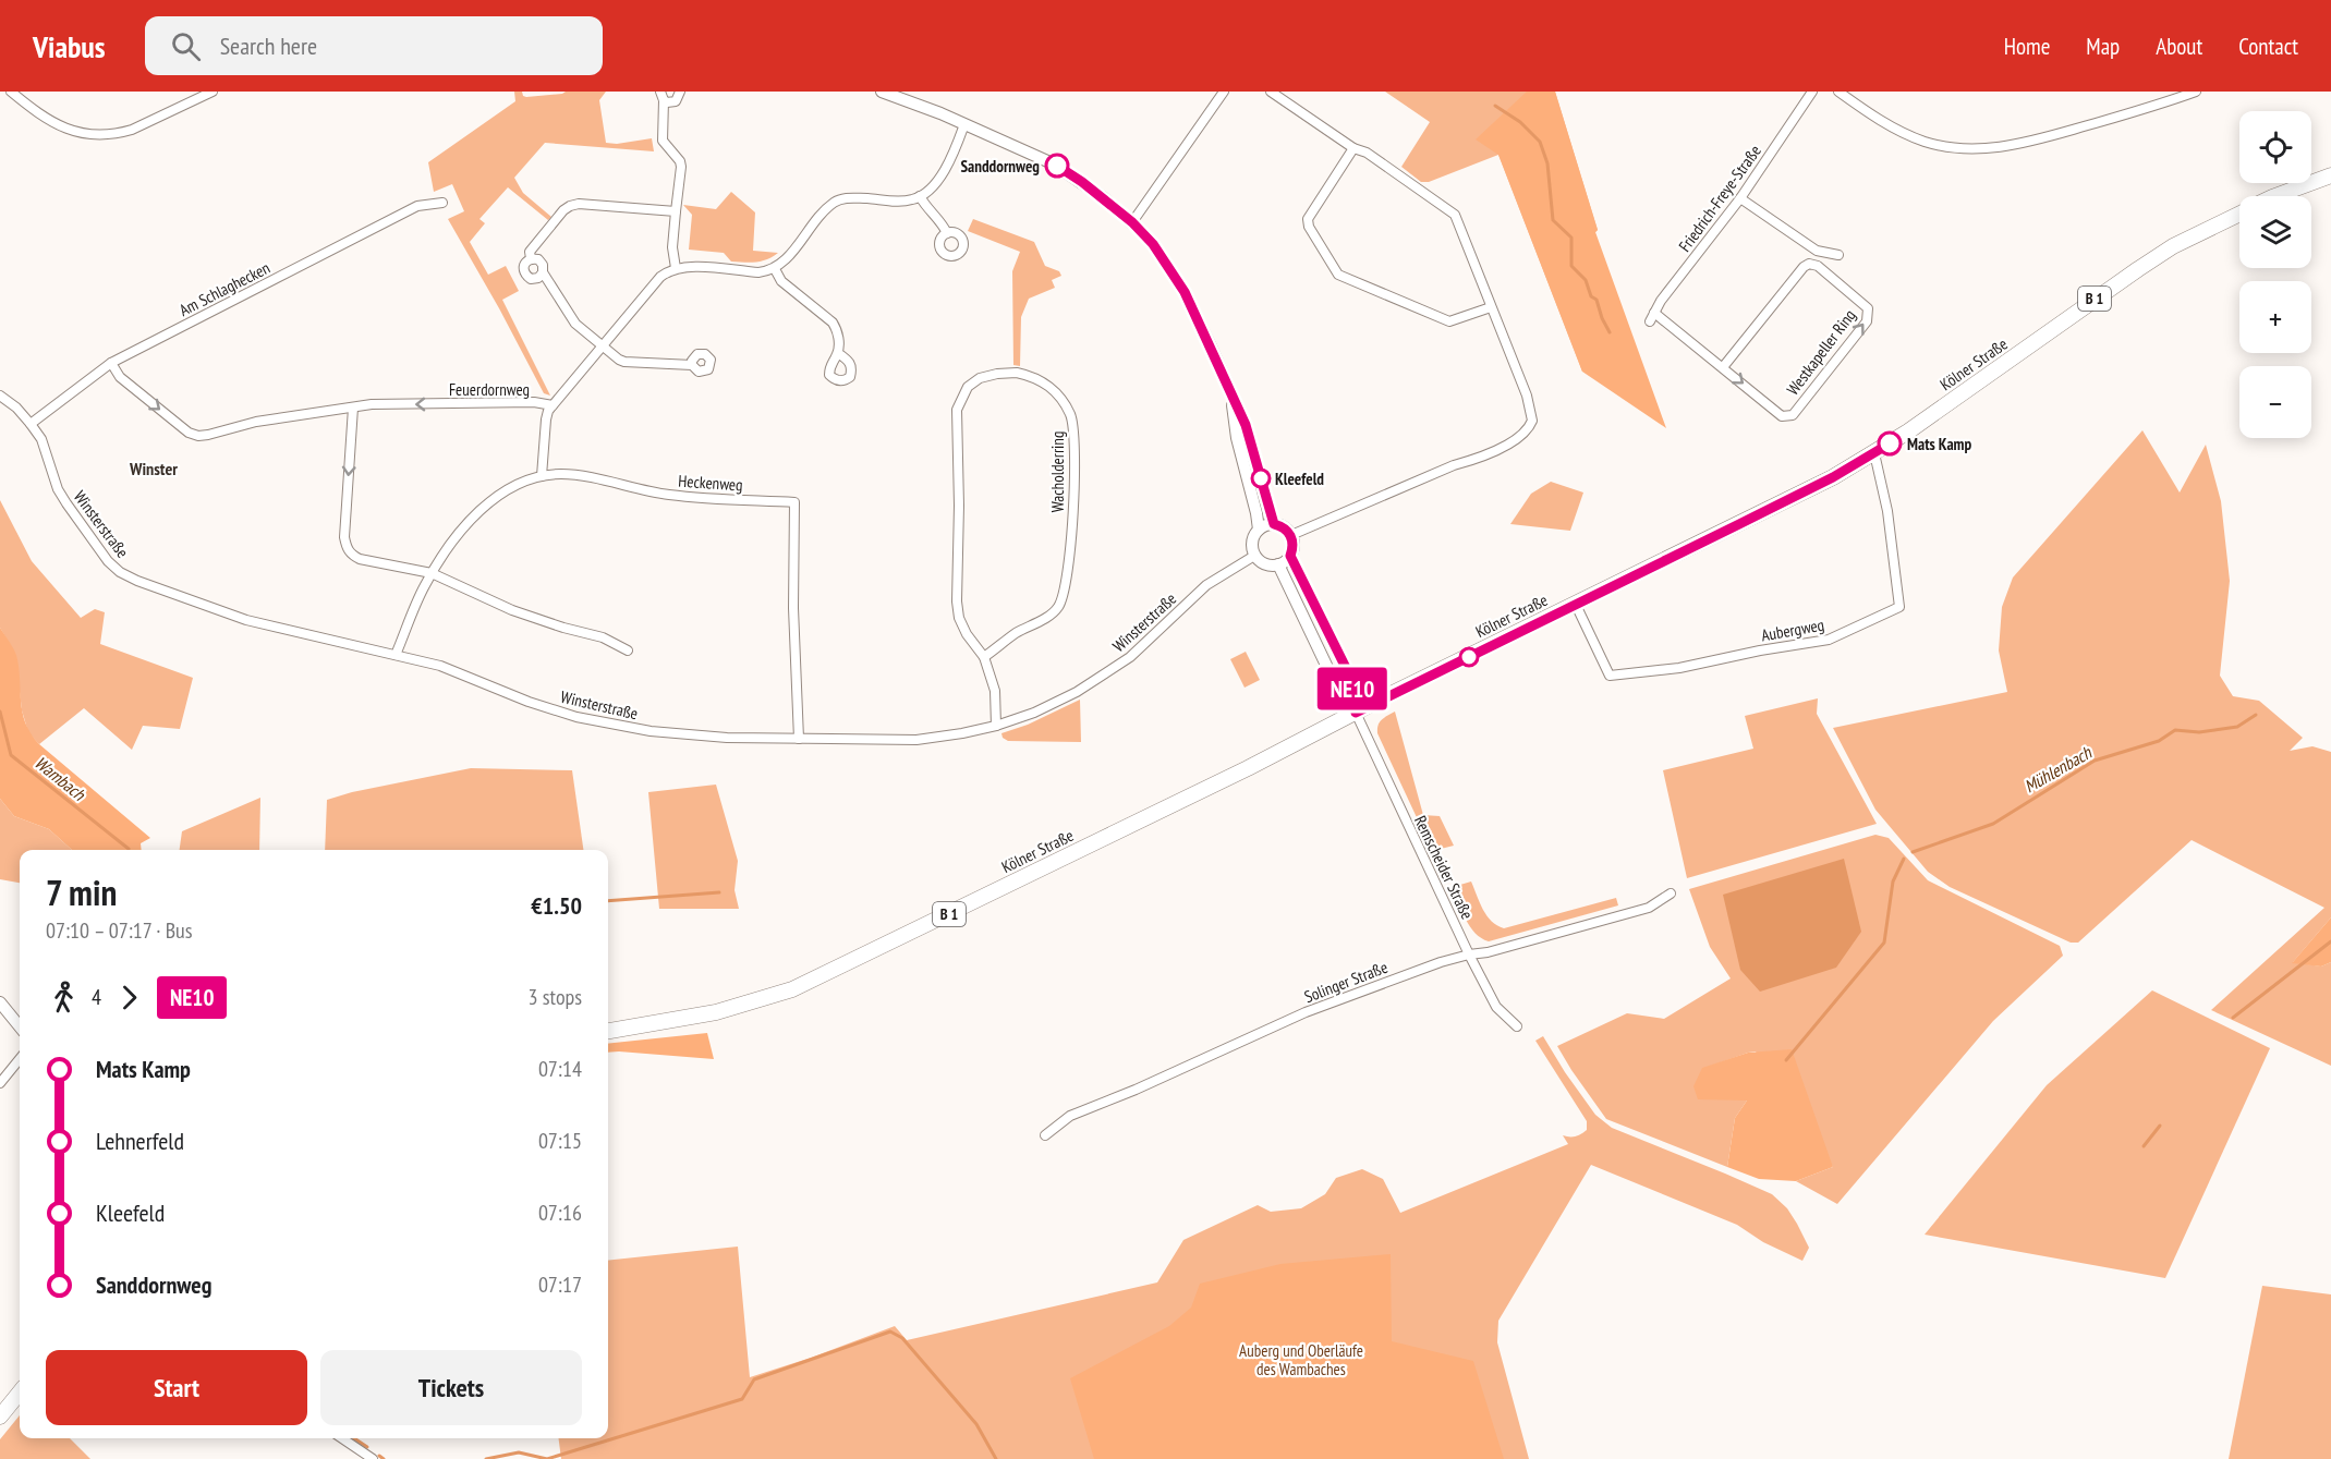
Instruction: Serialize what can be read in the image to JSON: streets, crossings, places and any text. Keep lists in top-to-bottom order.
{
  "streets": {
    "main road": ["B 1", "Kölner Straße"],
    "street": [
      "Friedrich-Freye-Straße",
      "Am Schlaghecken",
      "Westkapeller Ring",
      "Feuerdornweg",
      "Wacholderring",
      "Heckenweg",
      "Winsterstraße",
      "Aubergweg",
      "Remscheider Straße",
      "Solinger Straße"
    ]
  },
  "crossings": [
    ["Friedrich-Freye-Straße", "Westkapeller Ring"],
    ["Am Schlaghecken", "Feuerdornweg"],
    ["Am Schlaghecken", "Winsterstraße"],
    ["Kölner Straße", "Aubergweg"],
    ["Kölner Straße", "Remscheider Straße"],
    ["Feuerdornweg", "Heckenweg"],
    ["Wacholderring", "Winsterstraße"],
    ["Heckenweg", "Winsterstraße"],
    ["Remscheider Straße", "Solinger Straße"]
  ],
  "districts": ["Winster"],
  "water": ["Mühlenbach", "Wambach"],
  "parks": ["Auberg und Oberläufe des Wambaches"],
  "places": ["Sanddornweg", "Mats Kamp", "Kleefeld"],
  "lines": ["bus line NE10"],
  "page": {
    "header": "Viabus",
    "search": "Search here",
    "nav": [
      "Home",
      "Map",
      "About",
      "Contact"
    ],
    "on_map": "NE10",
    "map_buttons": ["+", "−"],
    "heading": ["7 min", "07:10 – 07:17 · Bus", "€1.50"],
    "legs": ["4", "NE10", "3 stops"],
    "list": [
      {
        "name": "Mats Kamp",
        "value": "07:14"
      },
      {
        "name": "Lehnerfeld",
        "value": "07:15"
      },
      {
        "name": "Kleefeld",
        "value": "07:16"
      },
      {
        "name": "Sanddornweg",
        "value": "07:17"
      }
    ],
    "buttons": ["Start", "Tickets"]
  }
}
